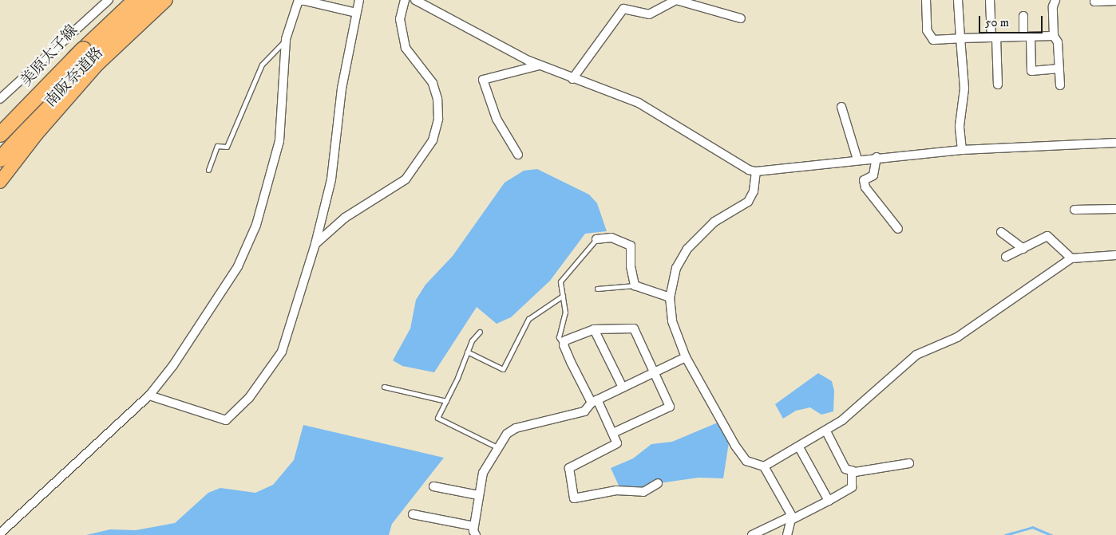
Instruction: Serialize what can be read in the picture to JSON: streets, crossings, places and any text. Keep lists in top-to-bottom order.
{
  "streets": {
    "highway": ["南阪奈道路"],
    "main road": ["美原太子線"]
  },
  "scale_bar": "50 m"
}
